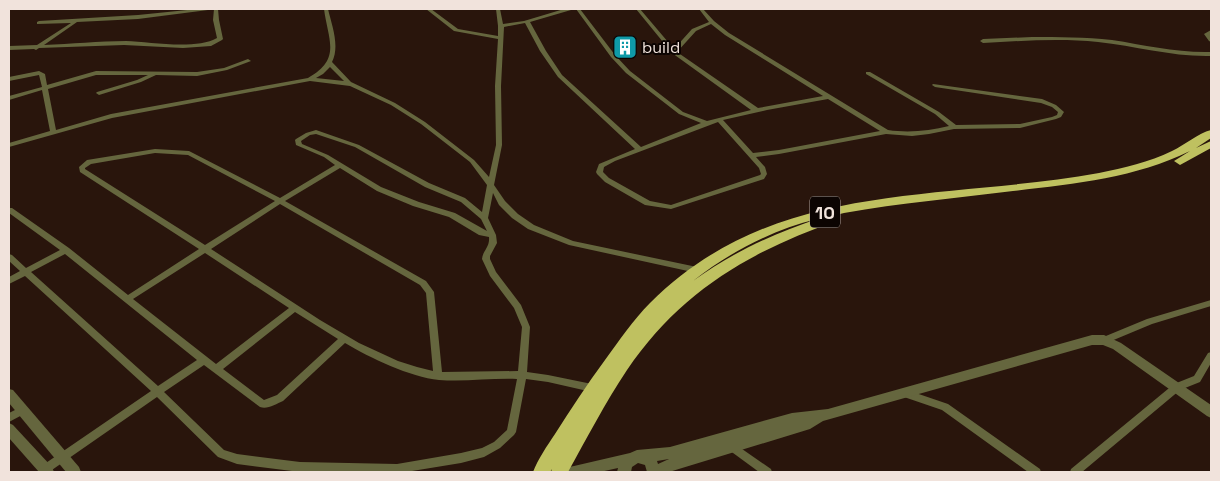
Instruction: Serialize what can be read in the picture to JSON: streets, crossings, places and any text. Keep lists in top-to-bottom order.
{
  "streets": {
    "highway": ["10"]
  },
  "places": {
    "building": ["build"]
  }
}
